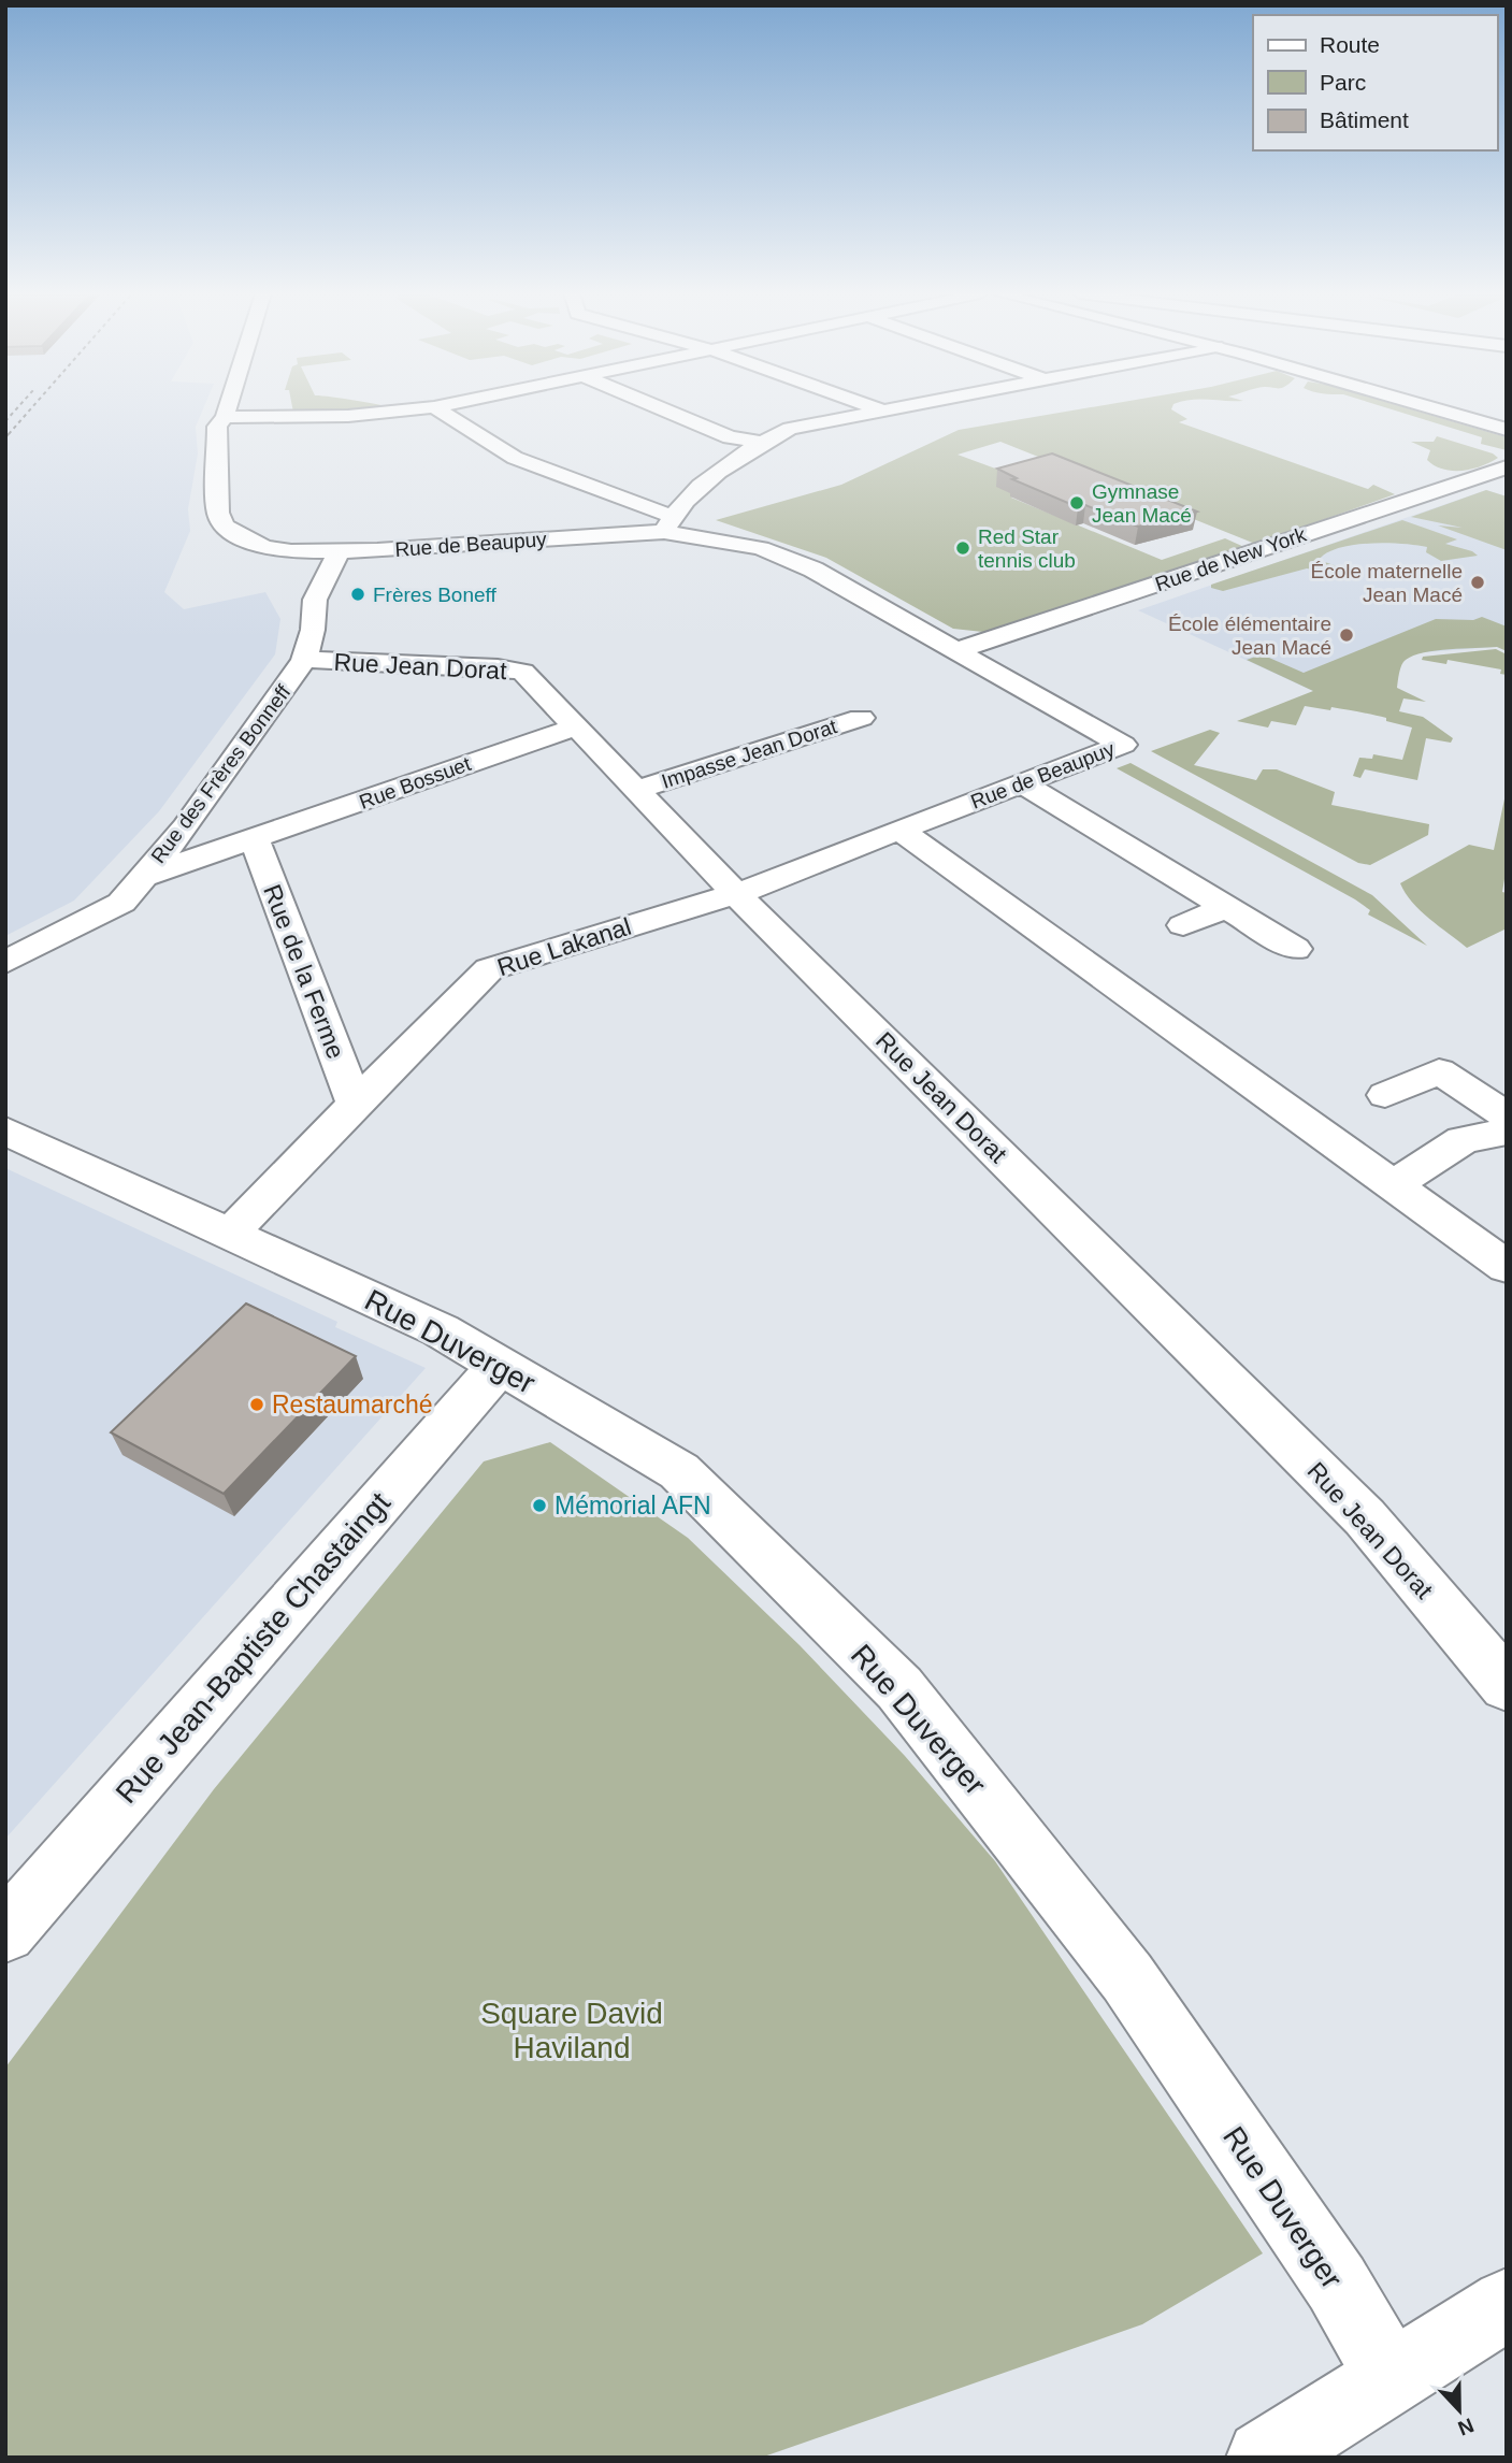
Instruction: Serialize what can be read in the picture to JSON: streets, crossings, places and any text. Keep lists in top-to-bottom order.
{
  "streets": {
    "street": [
      "Rue de Beaupuy",
      "Rue de New York",
      "Rue Jean Dorat",
      "Impasse Jean Dorat",
      "Rue des Frères Bonneff",
      "Rue Bossuet",
      "Rue Lakanal",
      "Rue de la Ferme",
      "Rue Duverger",
      "Rue Jean-Baptiste Chastaingt"
    ]
  },
  "crossings": [
    ["Rue de Beaupuy", "Rue de New York"],
    ["Rue de Beaupuy", "Rue des Frères Bonneff"],
    ["Rue de Beaupuy", "Rue Lakanal"],
    ["Rue Jean Dorat", "Impasse Jean Dorat"],
    ["Rue Jean Dorat", "Rue des Frères Bonneff"],
    ["Rue Jean Dorat", "Rue Bossuet"],
    ["Rue Jean Dorat", "Rue Lakanal"],
    ["Rue des Frères Bonneff", "Rue Bossuet"],
    ["Rue Bossuet", "Rue de la Ferme"],
    ["Rue Lakanal", "Rue de la Ferme"],
    ["Rue Lakanal", "Rue Duverger"],
    ["Rue Duverger", "Rue Jean-Baptiste Chastaingt"]
  ],
  "parks": ["Square David Haviland"],
  "places": [
    "Gymnase Jean Macé",
    "Red Star tennis club",
    "École maternelle Jean Macé",
    "Frères Boneff",
    "École élémentaire Jean Macé",
    "Restaumarché",
    "Mémorial AFN"
  ],
  "legend": ["Route", "Parc", "Bâtiment"],
  "north": "bottom"
}
